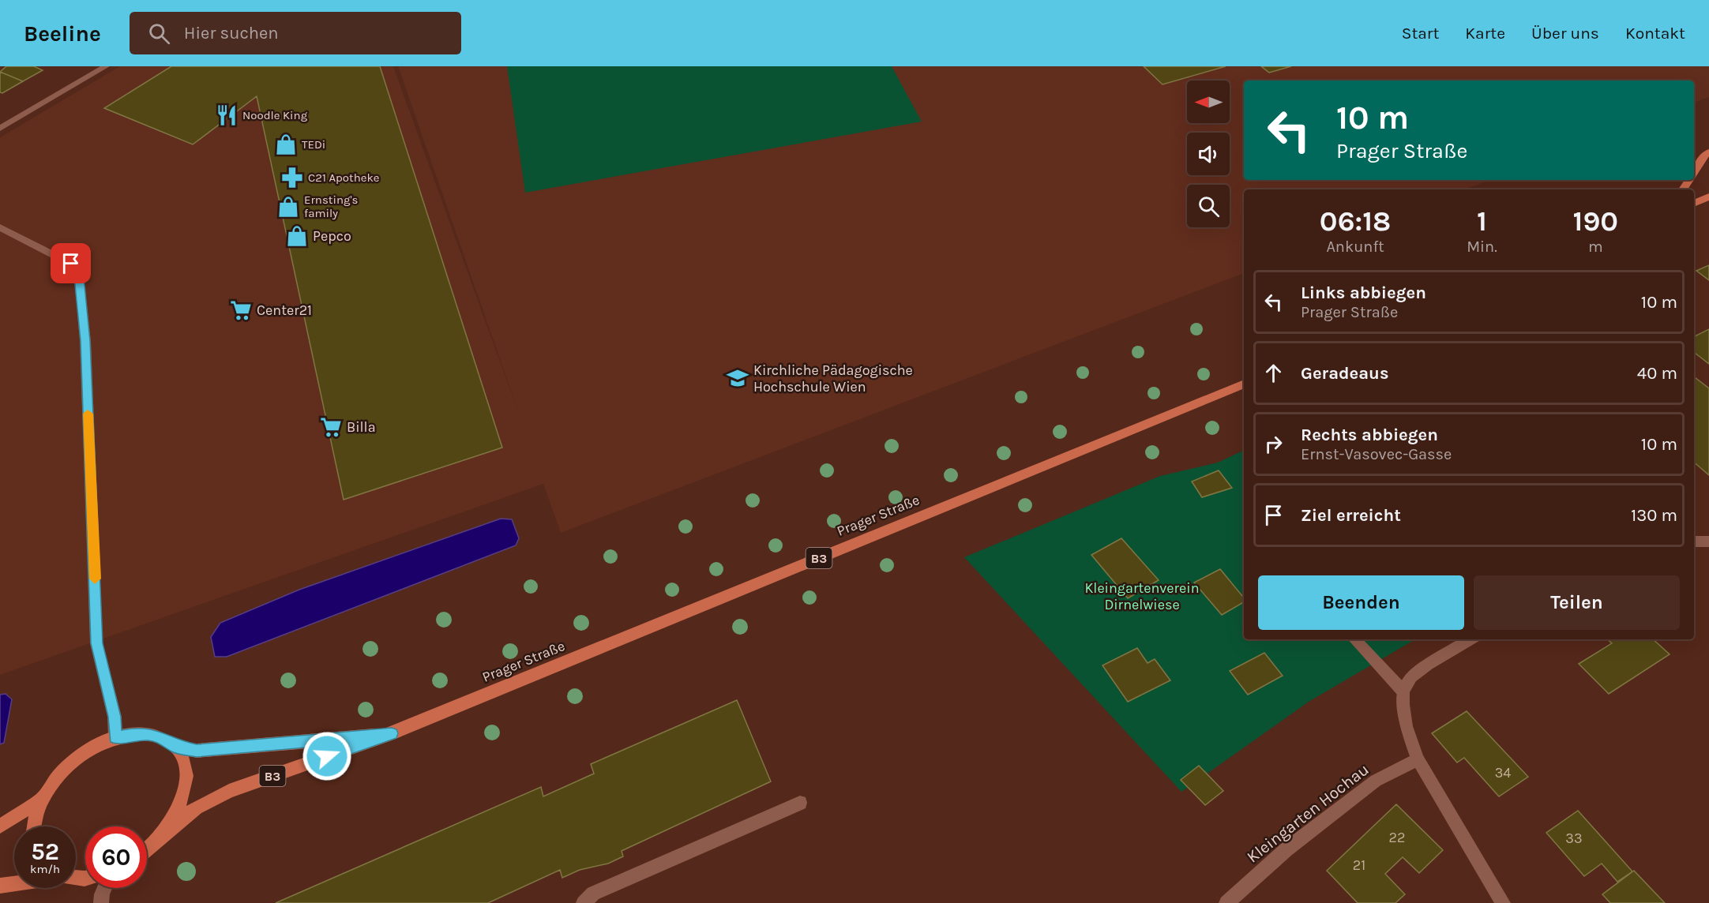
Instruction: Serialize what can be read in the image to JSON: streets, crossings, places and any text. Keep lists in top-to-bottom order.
{
  "streets": {
    "main road": ["Prager Straße", "B3"],
    "street": ["Kleingarten Hochau"]
  },
  "crossings": [
    ["Prager Straße", "B3"]
  ],
  "parks": ["Kleingartenverein Dirnelwiese"],
  "places": {
    "restaurant": ["Noodle King"],
    "shop": ["TEDi", "Ernsting's family", "Pepco"],
    "pharmacy": ["C21 Apotheke"],
    "supermarket": ["Center21", "Billa"],
    "school or university": ["Kirchliche Pädagogische Hochschule Wien"]
  },
  "house_numbers": [
    "34",
    "22",
    "33",
    "21"
  ],
  "north": "left",
  "page": {
    "header": "Beeline",
    "search": "Hier suchen",
    "nav": [
      "Start",
      "Karte",
      "Über uns",
      "Kontakt"
    ],
    "turn": ["10 m", "Prager Straße"],
    "eta": [
      "06:18",
      "Ankunft",
      "1",
      "Min.",
      "190",
      "m"
    ],
    "list": [
      {
        "name": "Links abbiegen",
        "note": "Prager Straße",
        "value": "10 m"
      },
      {
        "name": "Geradeaus",
        "value": "40 m"
      },
      {
        "name": "Rechts abbiegen",
        "note": "Ernst-Vasovec-Gasse",
        "value": "10 m"
      },
      {
        "name": "Ziel erreicht",
        "value": "130 m"
      }
    ],
    "buttons": ["Beenden", "Teilen"],
    "speed": "52 km/h",
    "limit": "60"
  }
}
